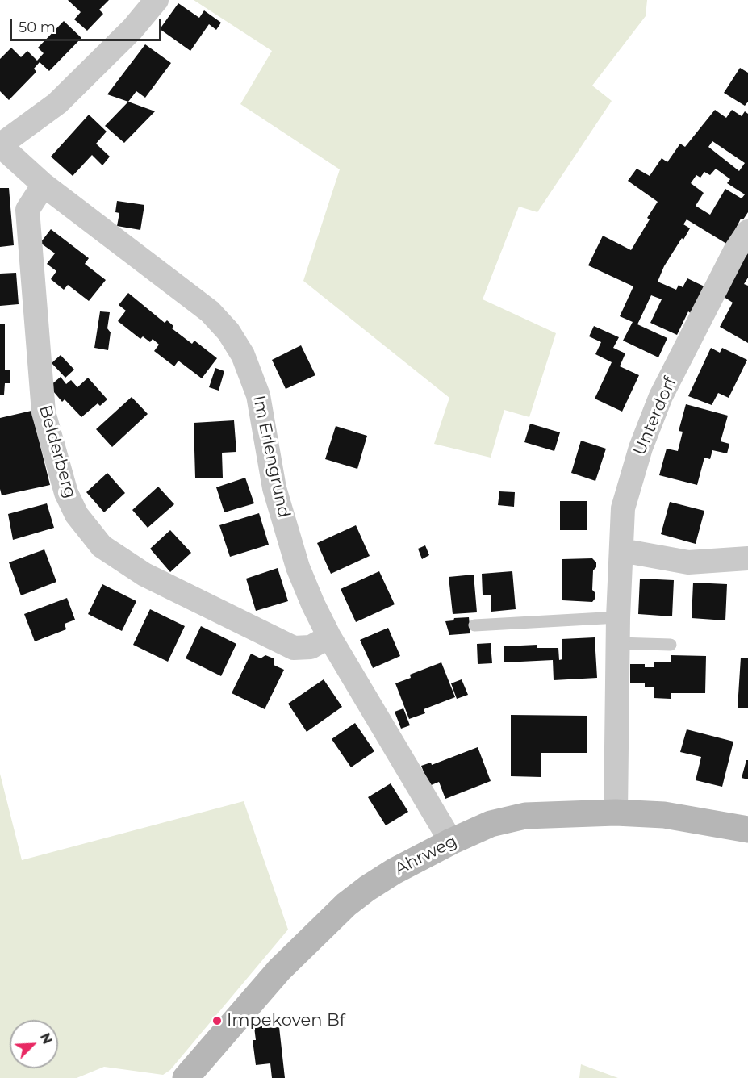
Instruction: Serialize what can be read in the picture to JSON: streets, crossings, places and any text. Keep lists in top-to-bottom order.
{
  "streets": {
    "street": [
      "Unterdorf",
      "Belderberg",
      "Im Erlengrund",
      "Ahrweg"
    ]
  },
  "crossings": [
    ["Unterdorf", "Ahrweg"],
    ["Belderberg", "Im Erlengrund"],
    ["Im Erlengrund", "Ahrweg"]
  ],
  "places": ["Impekoven Bf"],
  "scale_bar": "50 m",
  "north": "top right"
}
